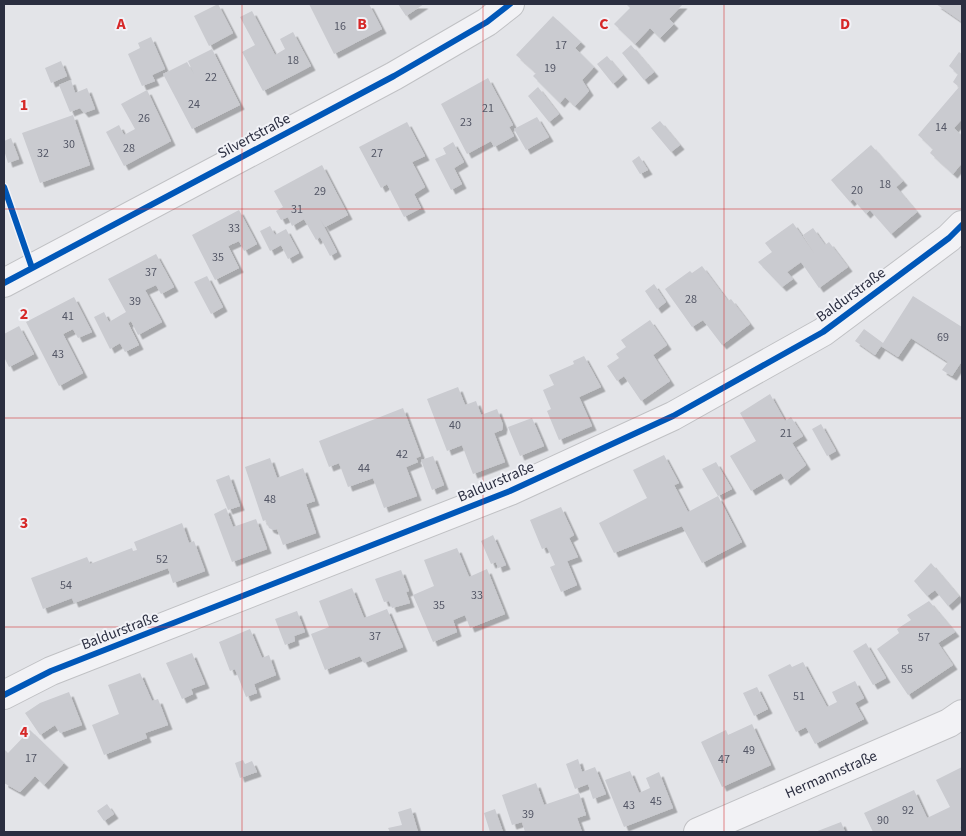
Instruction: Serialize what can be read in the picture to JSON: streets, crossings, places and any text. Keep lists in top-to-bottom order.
{
  "streets": {
    "street": ["Silvertstraße", "Baldurstraße", "Hermannstraße"]
  },
  "house_numbers": [
    "16",
    "17",
    "18",
    "19",
    "22",
    "24",
    "21",
    "26",
    "23",
    "14",
    "30",
    "28",
    "32",
    "27",
    "18",
    "20",
    "29",
    "31",
    "33",
    "35",
    "37",
    "28",
    "39",
    "41",
    "69",
    "43",
    "40",
    "21",
    "42",
    "44",
    "48",
    "52",
    "54",
    "33",
    "35",
    "37",
    "57",
    "55",
    "51",
    "49",
    "17",
    "47",
    "45",
    "43",
    "92",
    "39",
    "90"
  ],
  "grid": {
    "columns": [
      "A",
      "B",
      "C",
      "D"
    ],
    "rows": [
      "1",
      "2",
      "3",
      "4"
    ]
  }
}
